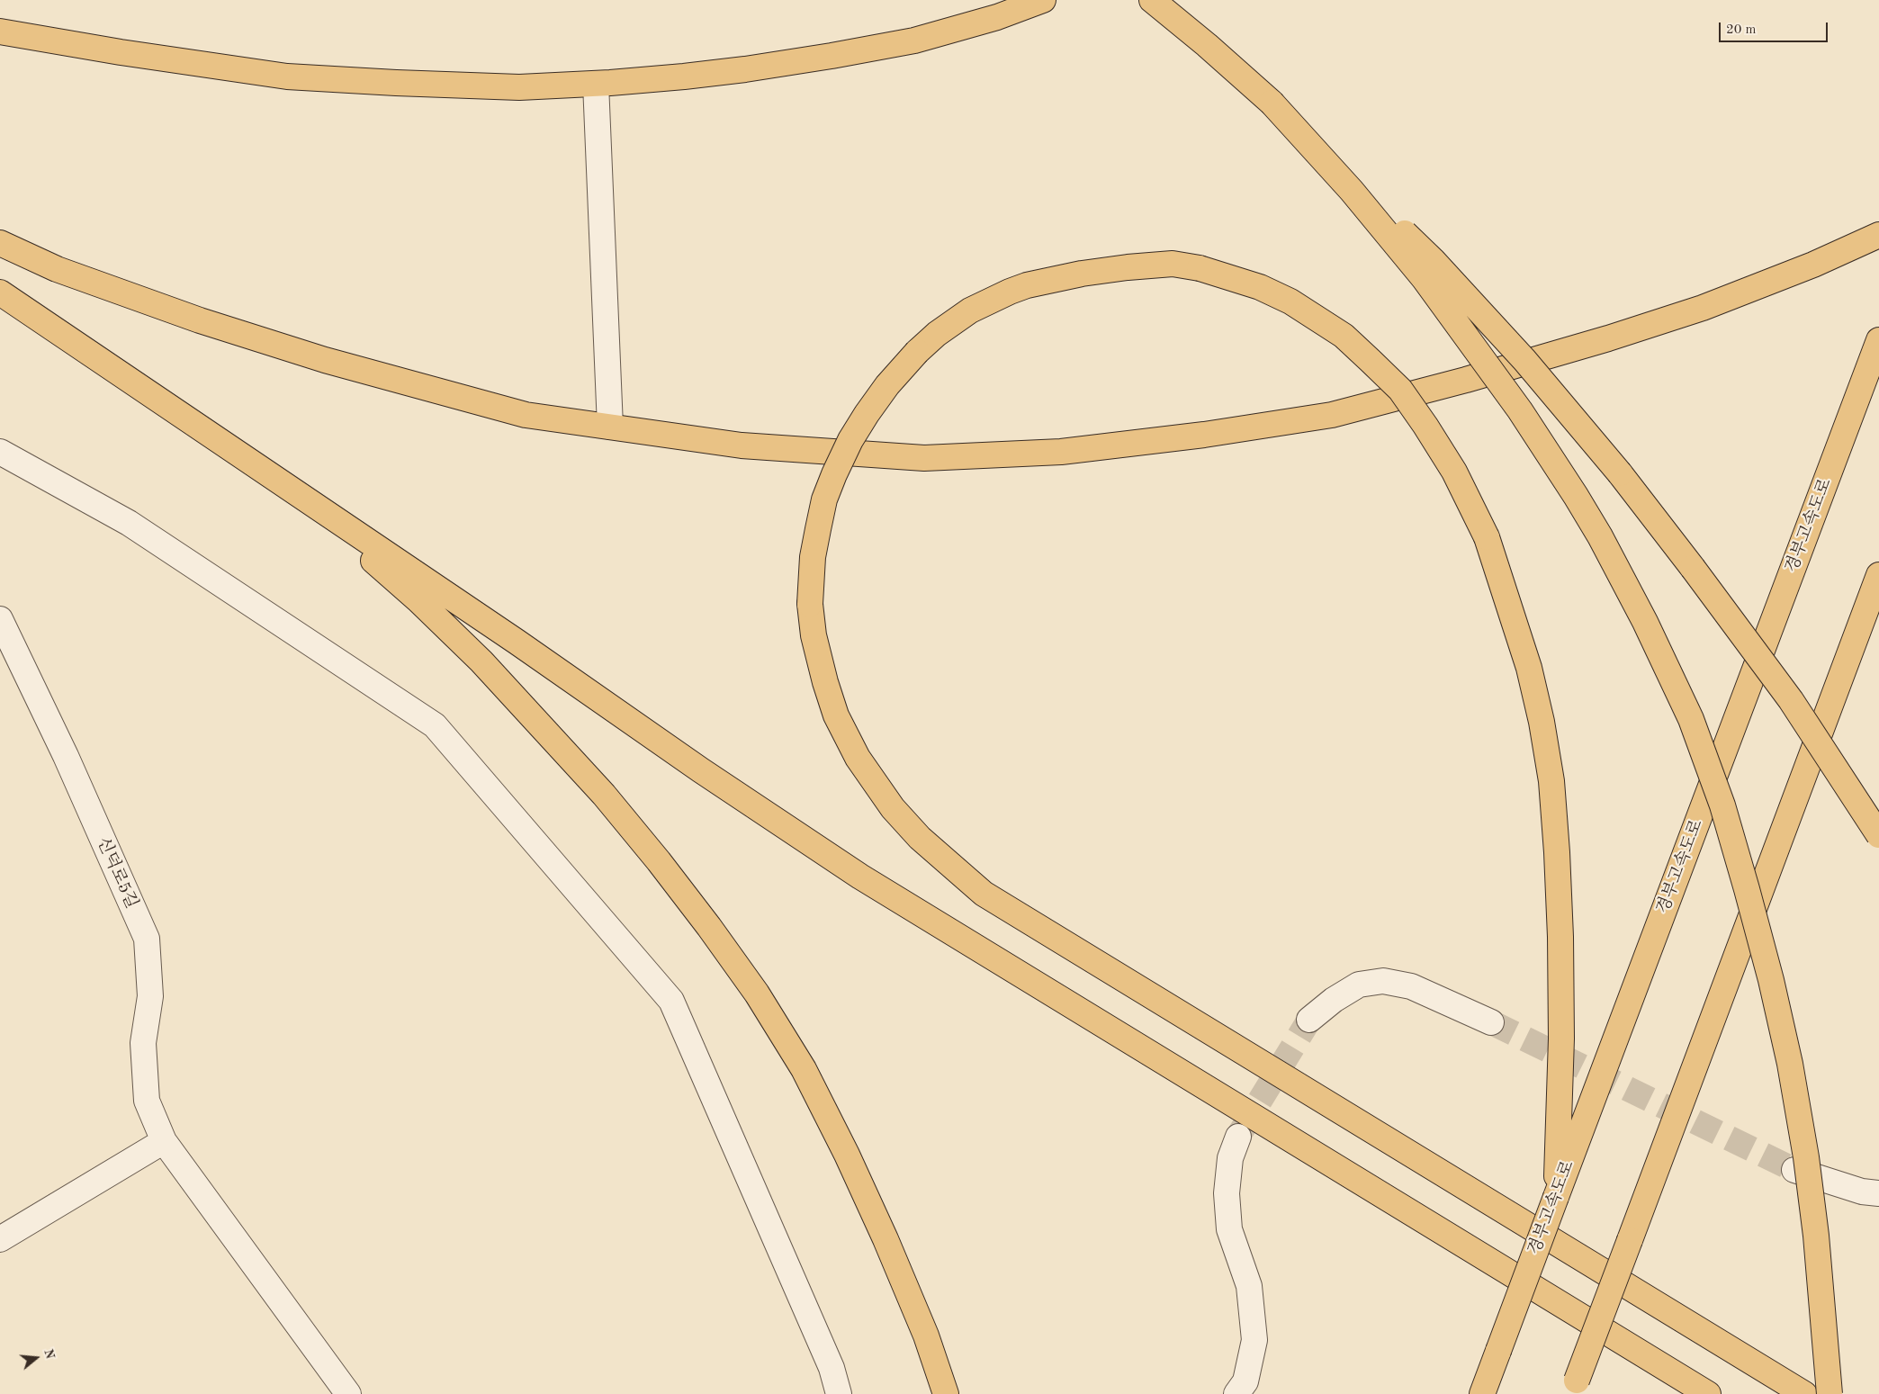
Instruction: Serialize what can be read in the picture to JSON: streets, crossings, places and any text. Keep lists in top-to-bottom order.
{
  "streets": {
    "highway": ["경부고속도로"],
    "street": ["신덕로5길"]
  },
  "scale_bar": "20 m",
  "north": "right"
}
